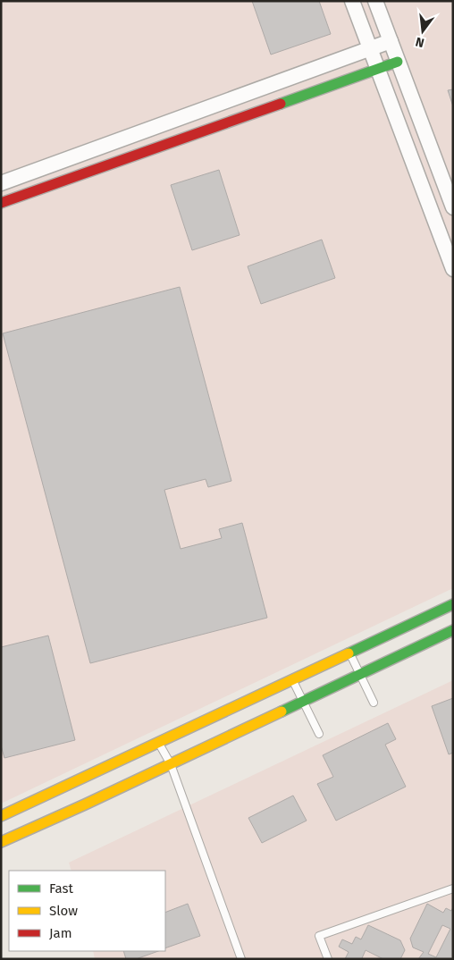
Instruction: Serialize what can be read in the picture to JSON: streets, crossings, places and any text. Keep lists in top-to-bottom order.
{
  "legend": ["Fast", "Slow", "Jam"],
  "north": "bottom"
}
